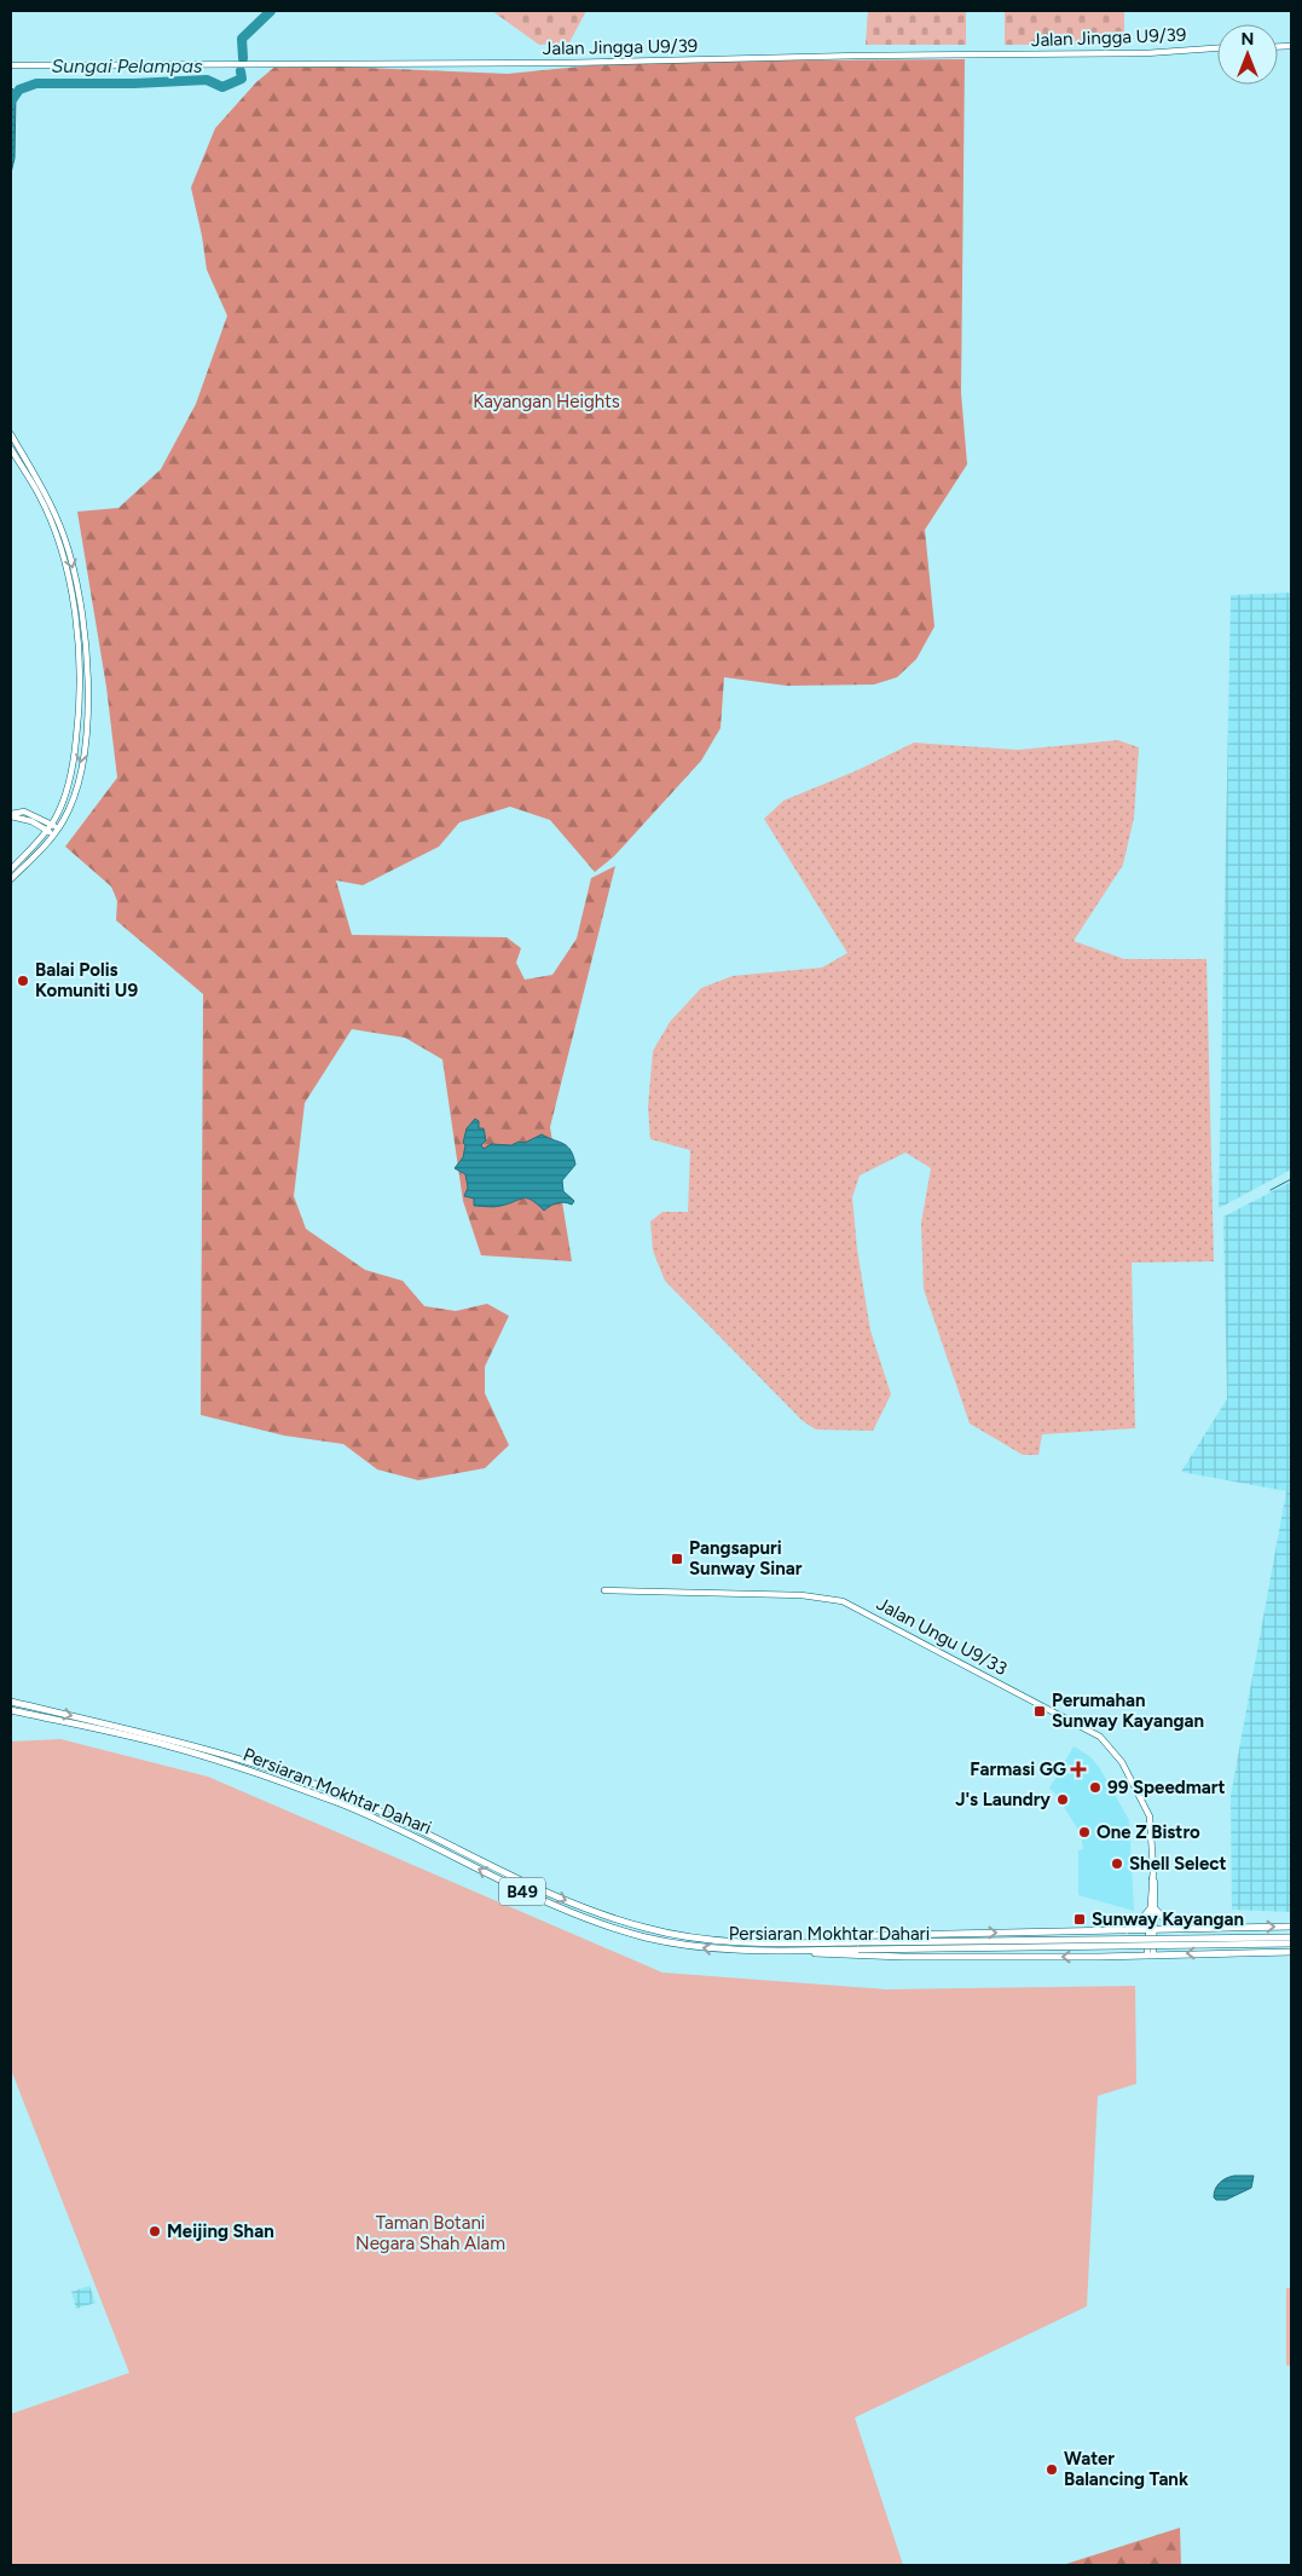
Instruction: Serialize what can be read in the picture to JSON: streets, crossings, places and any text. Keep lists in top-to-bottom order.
{
  "streets": {
    "main road": ["Persiaran Mokhtar Dahari", "B49"],
    "street": ["Jalan Jingga U9/39", "Jalan Ungu U9/33"]
  },
  "water": ["Sungai Pelampas"],
  "parks": ["Kayangan Heights", "Taman Botani Negara Shah Alam"],
  "places": {
    "other": [
      "Balai Polis Komuniti U9",
      "99 Speedmart",
      "J's Laundry",
      "One Z Bistro",
      "Shell Select",
      "Meijing Shan",
      "Water Balancing Tank"
    ],
    "transit": ["Pangsapuri Sunway Sinar", "Perumahan Sunway Kayangan", "Sunway Kayangan"],
    "health": ["Farmasi GG"]
  },
  "north": "top"
}
